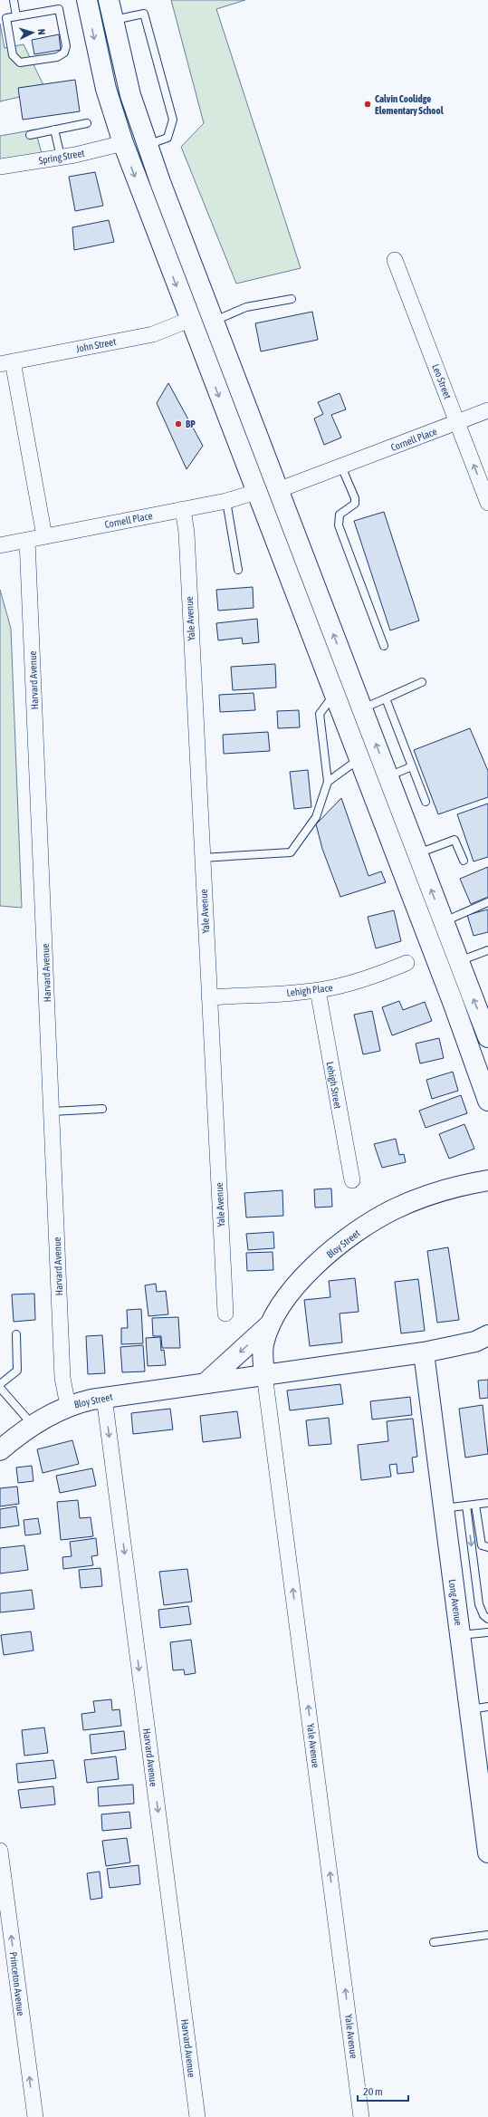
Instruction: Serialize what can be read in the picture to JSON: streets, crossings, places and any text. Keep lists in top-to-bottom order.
{
  "streets": {
    "main road": ["Bloy Street", "Long Avenue"],
    "street": [
      "Spring Street",
      "John Street",
      "Leo Street",
      "Cornell Place",
      "Yale Avenue",
      "Harvard Avenue",
      "Lehigh Place",
      "Lehigh Street",
      "Princeton Avenue"
    ]
  },
  "crossings": [
    ["Leo Street", "Cornell Place"],
    ["Cornell Place", "Yale Avenue"],
    ["Cornell Place", "Harvard Avenue"],
    ["Yale Avenue", "Lehigh Place"],
    ["Yale Avenue", "Bloy Street"],
    ["Harvard Avenue", "Bloy Street"],
    ["Lehigh Place", "Lehigh Street"],
    ["Bloy Street", "Long Avenue"]
  ],
  "one_way": ["Yale Avenue", "Harvard Avenue", "Princeton Avenue"],
  "places": ["Calvin Coolidge Elementary School", "BP"],
  "scale_bar": "20 m",
  "north": "right"
}
